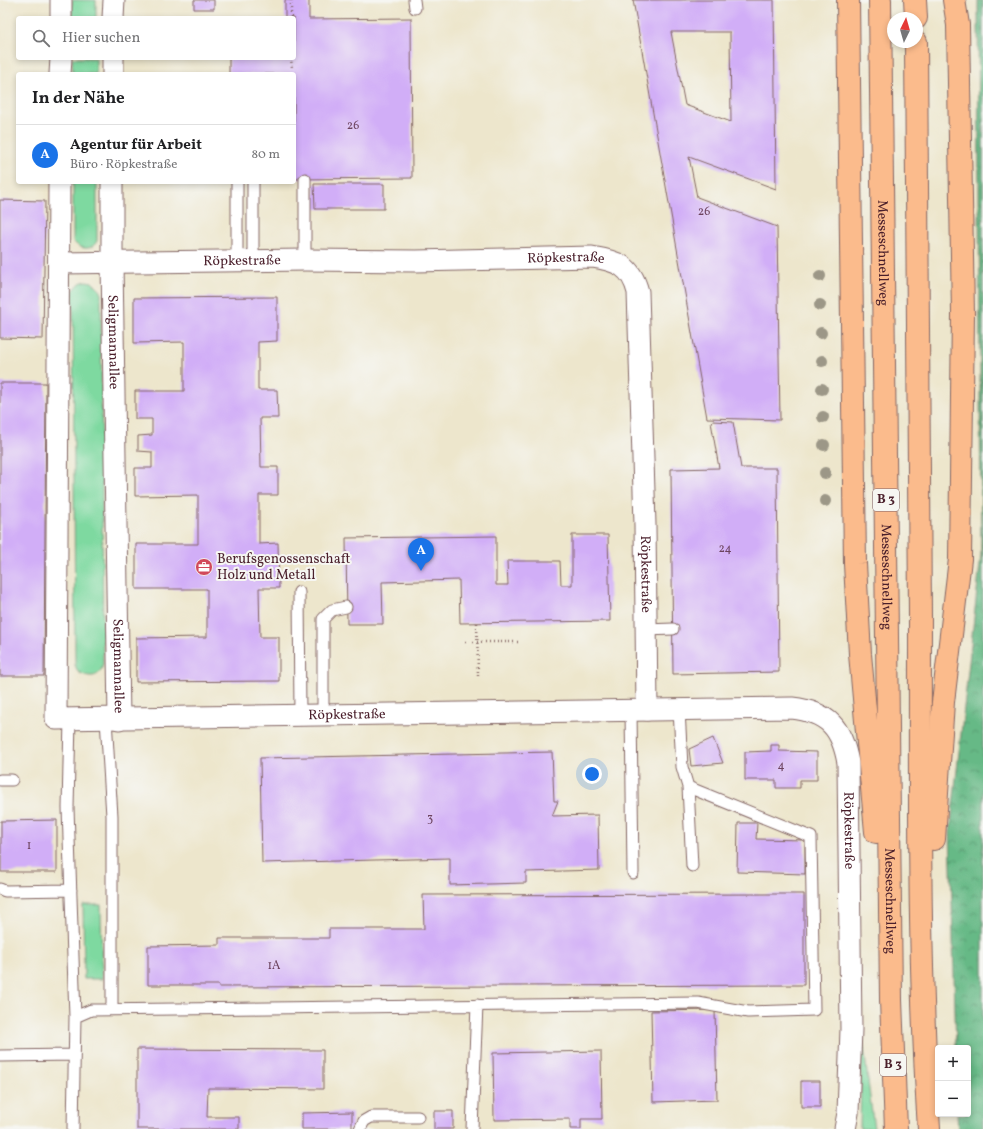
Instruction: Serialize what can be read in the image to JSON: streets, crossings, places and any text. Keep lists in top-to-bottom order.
{
  "streets": {
    "highway": ["Messeschnellweg", "B 3"],
    "street": ["Röpkestraße", "Seligmannallee"]
  },
  "crossings": [
    ["Röpkestraße", "Seligmannallee"]
  ],
  "places": {
    "office": ["Berufsgenossenschaft Holz und Metall"]
  },
  "house_numbers": [
    "26",
    "26",
    "24",
    "4",
    "3",
    "1",
    "1A"
  ],
  "north": "top",
  "page": {
    "search": "Hier suchen",
    "heading": "In der Nähe",
    "list": [
      {
        "mark": "A",
        "name": "Agentur für Arbeit",
        "note": "Büro · Röpkestraße",
        "value": "80 m"
      }
    ],
    "pins": "A",
    "map_buttons": ["+", "−"]
  }
}
